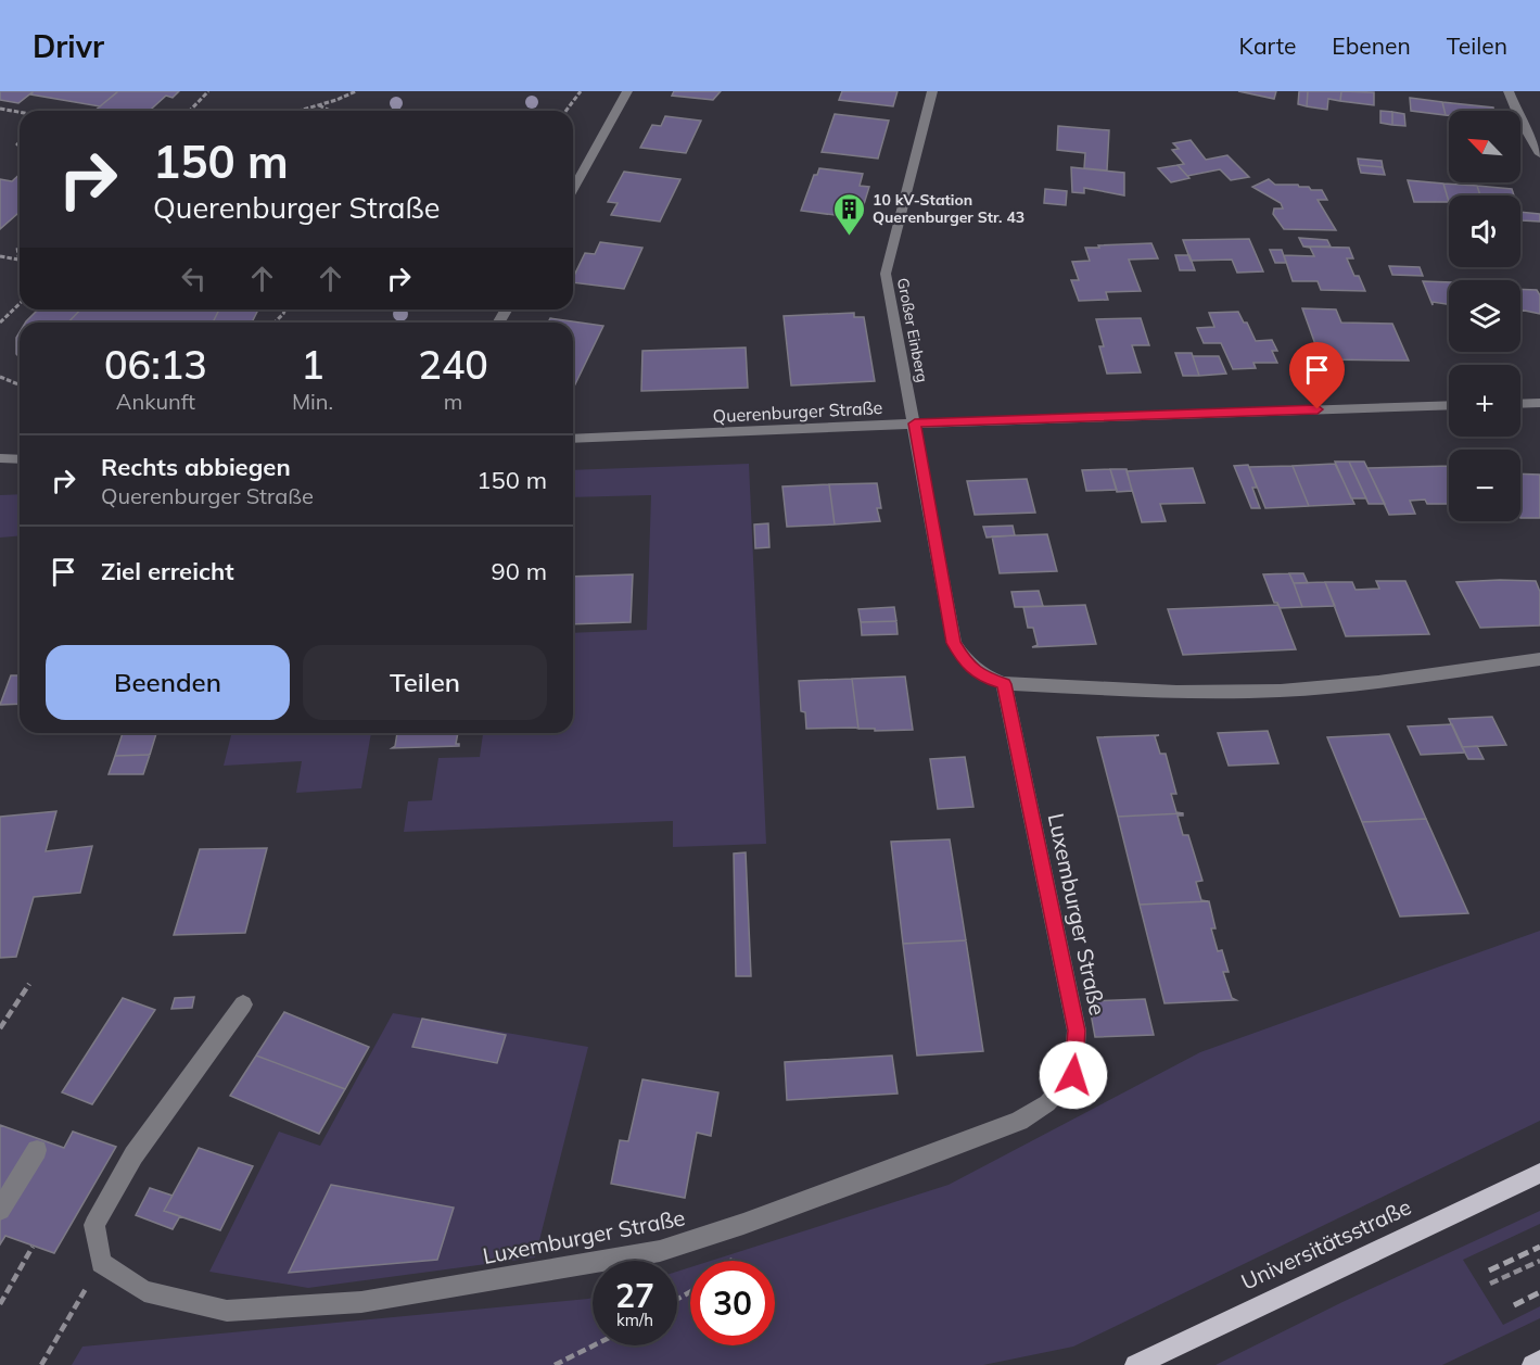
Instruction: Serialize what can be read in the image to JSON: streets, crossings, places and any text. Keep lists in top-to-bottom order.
{
  "streets": {
    "main road": ["Universitätsstraße"],
    "street": ["Großer Einberg", "Querenburger Straße", "Luxemburger Straße"]
  },
  "crossings": [
    ["Großer Einberg", "Querenburger Straße"]
  ],
  "places": {
    "building": ["10 kV-Station Querenburger Str. 43"]
  },
  "north": "top left",
  "page": {
    "header": "Drivr",
    "nav": ["Karte", "Ebenen", "Teilen"],
    "map_buttons": ["+", "−"],
    "turn": ["150 m", "Querenburger Straße"],
    "eta": [
      "06:13",
      "Ankunft",
      "1",
      "Min.",
      "240",
      "m"
    ],
    "list": [
      {
        "name": "Rechts abbiegen",
        "note": "Querenburger Straße",
        "value": "150 m"
      },
      {
        "name": "Ziel erreicht",
        "value": "90 m"
      }
    ],
    "buttons": ["Beenden", "Teilen"],
    "speed": "27 km/h",
    "limit": "30"
  }
}
